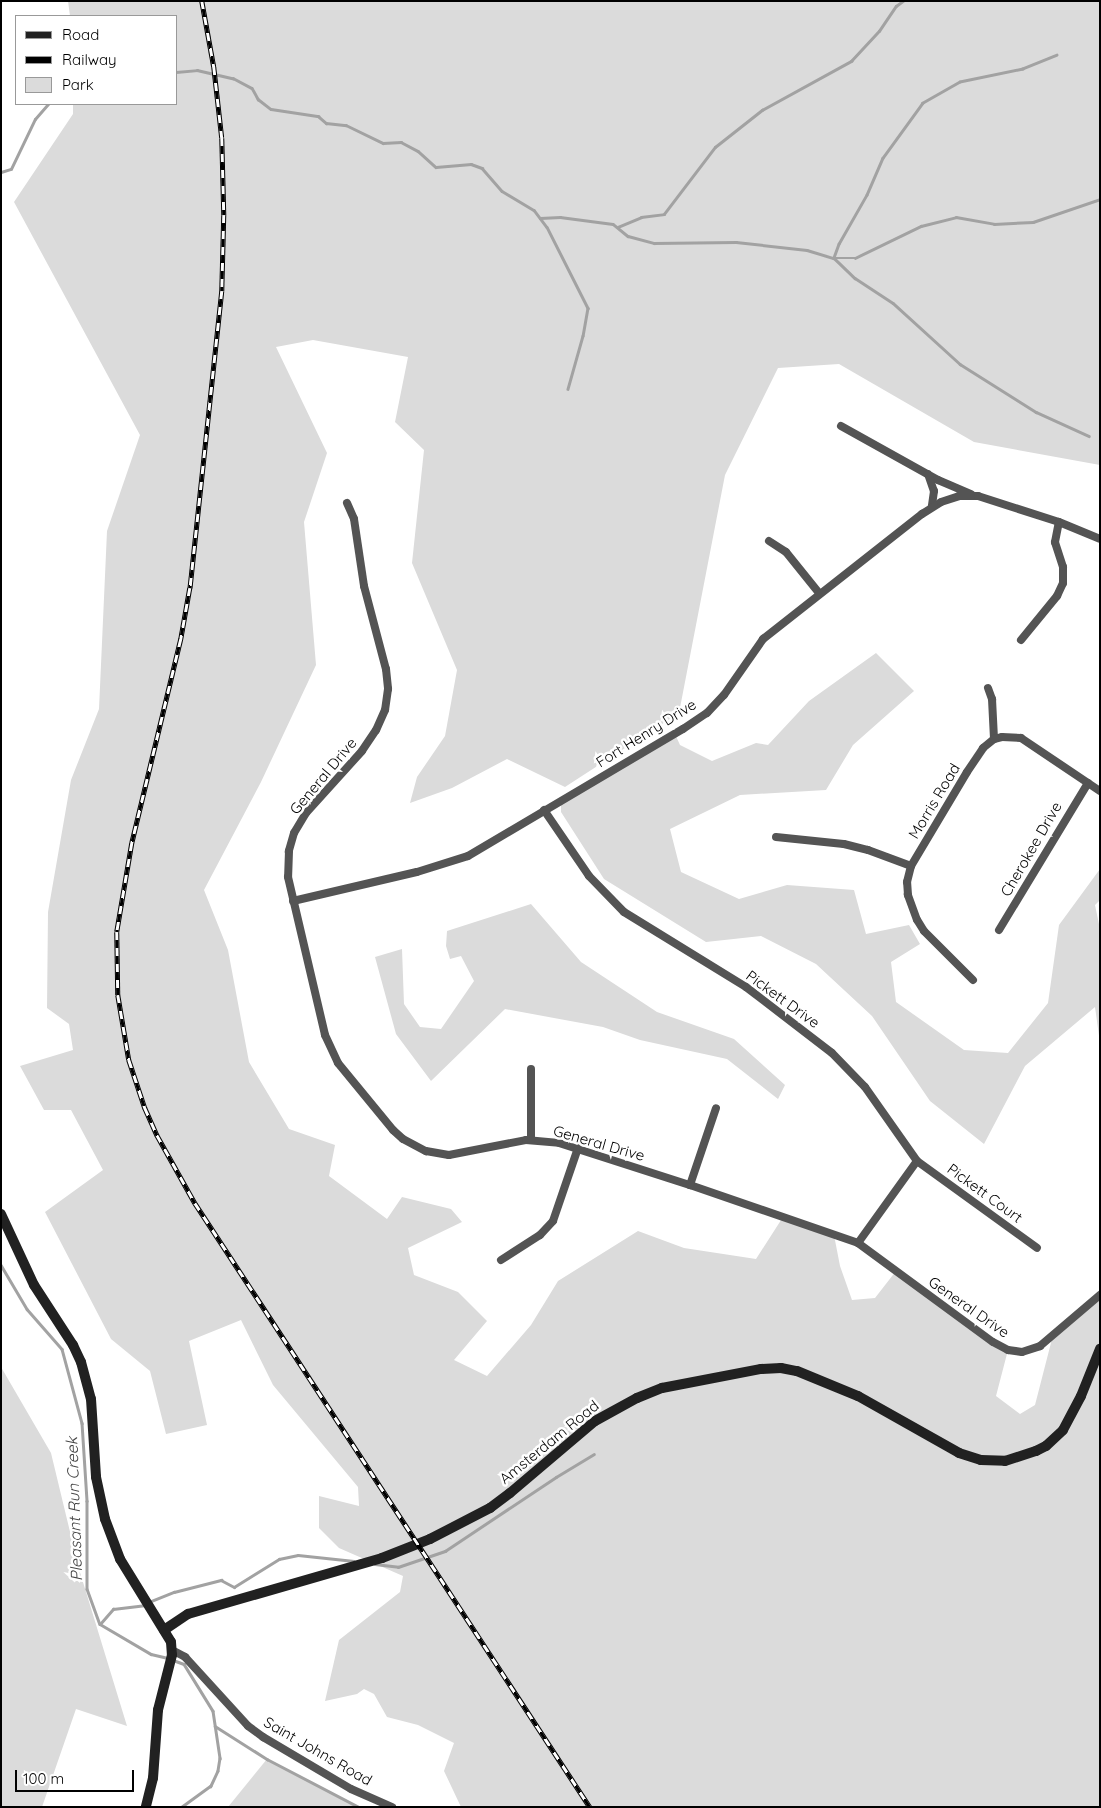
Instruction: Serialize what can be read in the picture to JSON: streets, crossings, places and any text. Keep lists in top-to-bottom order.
{
  "streets": {
    "street": [
      "Fort Henry Drive",
      "General Drive",
      "Morris Road",
      "Cherokee Drive",
      "Pickett Drive",
      "Pickett Court",
      "Amsterdam Road",
      "Saint Johns Road"
    ]
  },
  "crossings": [
    ["Fort Henry Drive", "General Drive"],
    ["Fort Henry Drive", "Pickett Drive"],
    ["Pickett Drive", "Pickett Court"]
  ],
  "water": ["Pleasant Run Creek"],
  "legend": ["Road", "Railway", "Park"],
  "scale_bar": "100 m"
}
